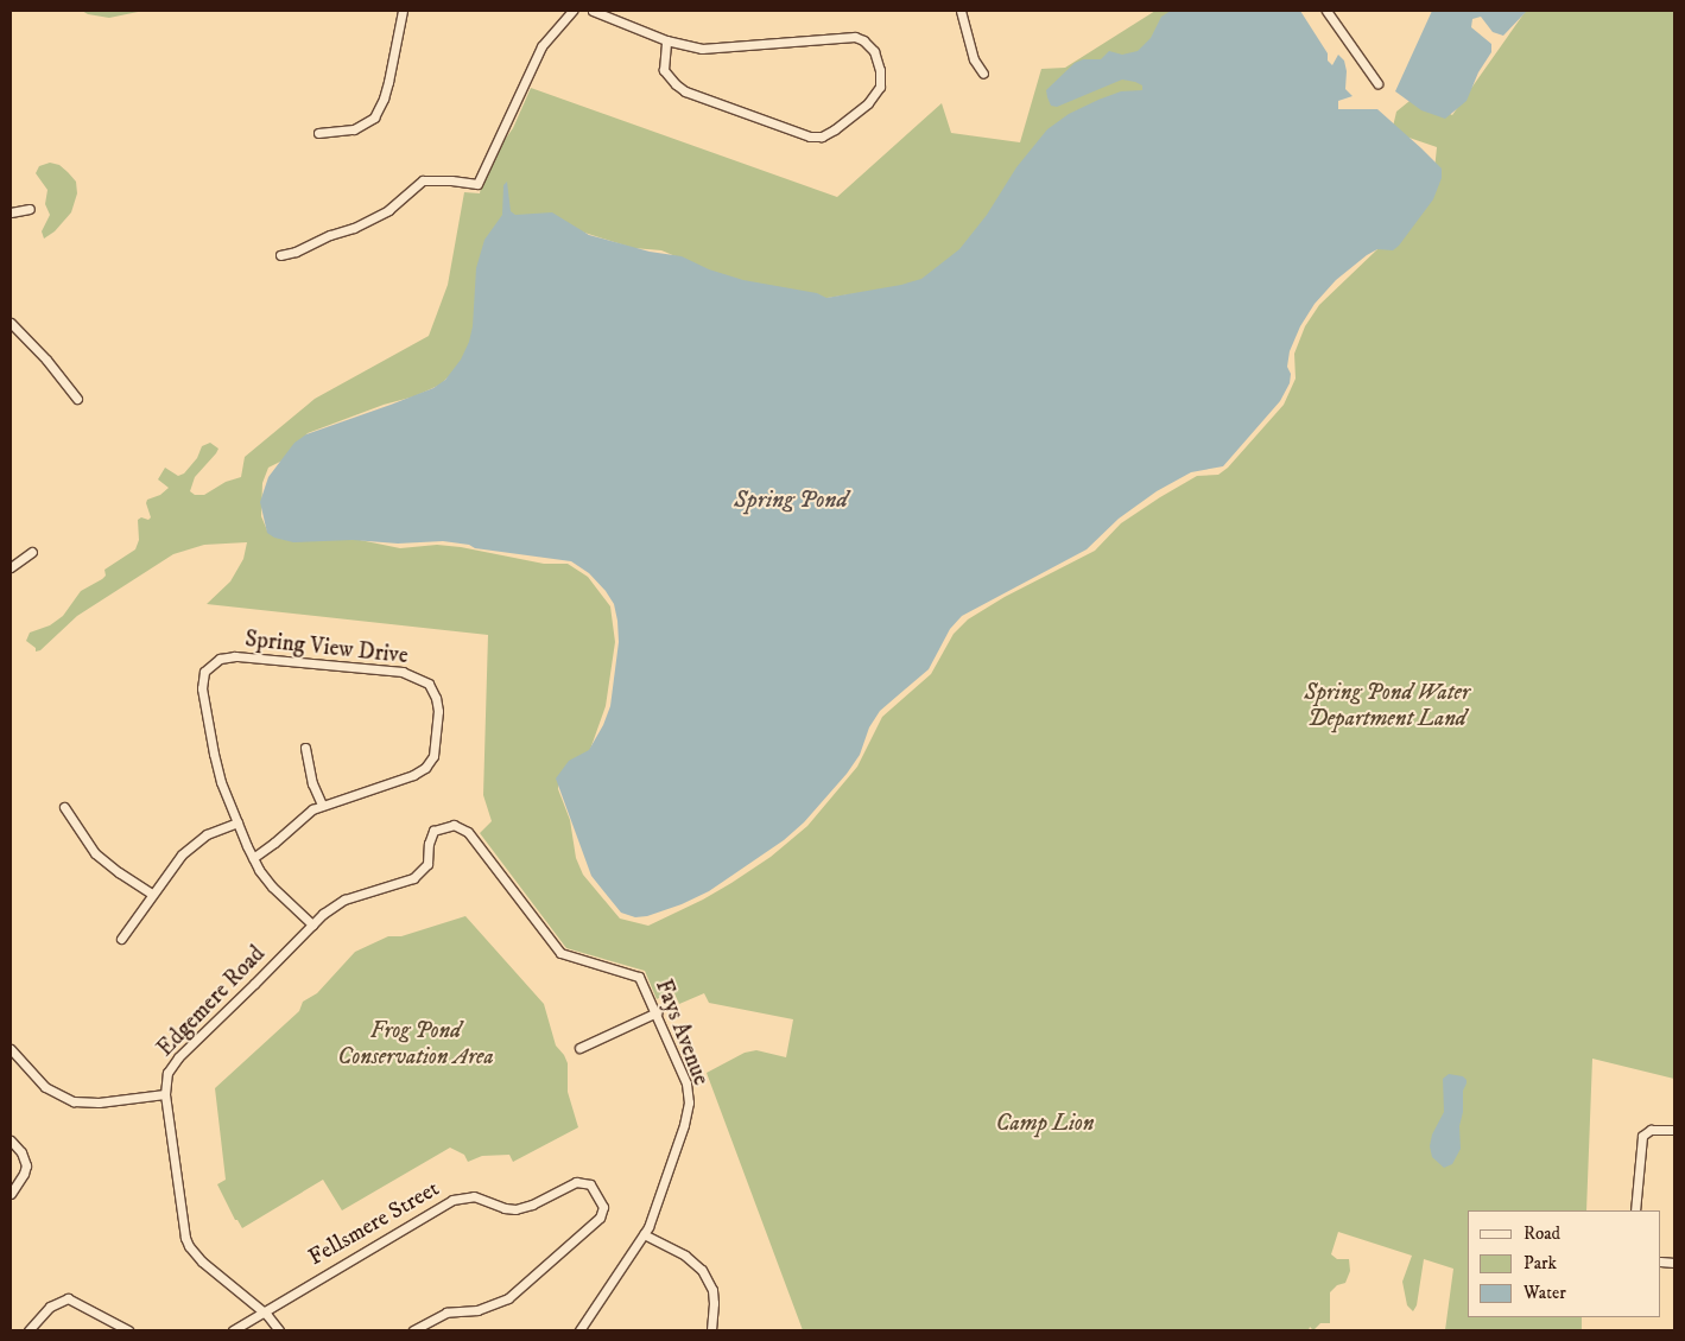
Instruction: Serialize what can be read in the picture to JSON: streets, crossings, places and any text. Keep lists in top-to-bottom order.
{
  "streets": {
    "street": [
      "Spring View Drive",
      "Edgemere Road",
      "Fays Avenue",
      "Fellsmere Street"
    ]
  },
  "crossings": [
    ["Spring View Drive", "Edgemere Road"],
    ["Edgemere Road", "Fays Avenue"],
    ["Edgemere Road", "Fellsmere Street"]
  ],
  "water": ["Spring Pond"],
  "parks": ["Spring Pond Water Department Land", "Frog Pond Conservation Area", "Camp Lion"],
  "legend": ["Road", "Park", "Water"]
}
